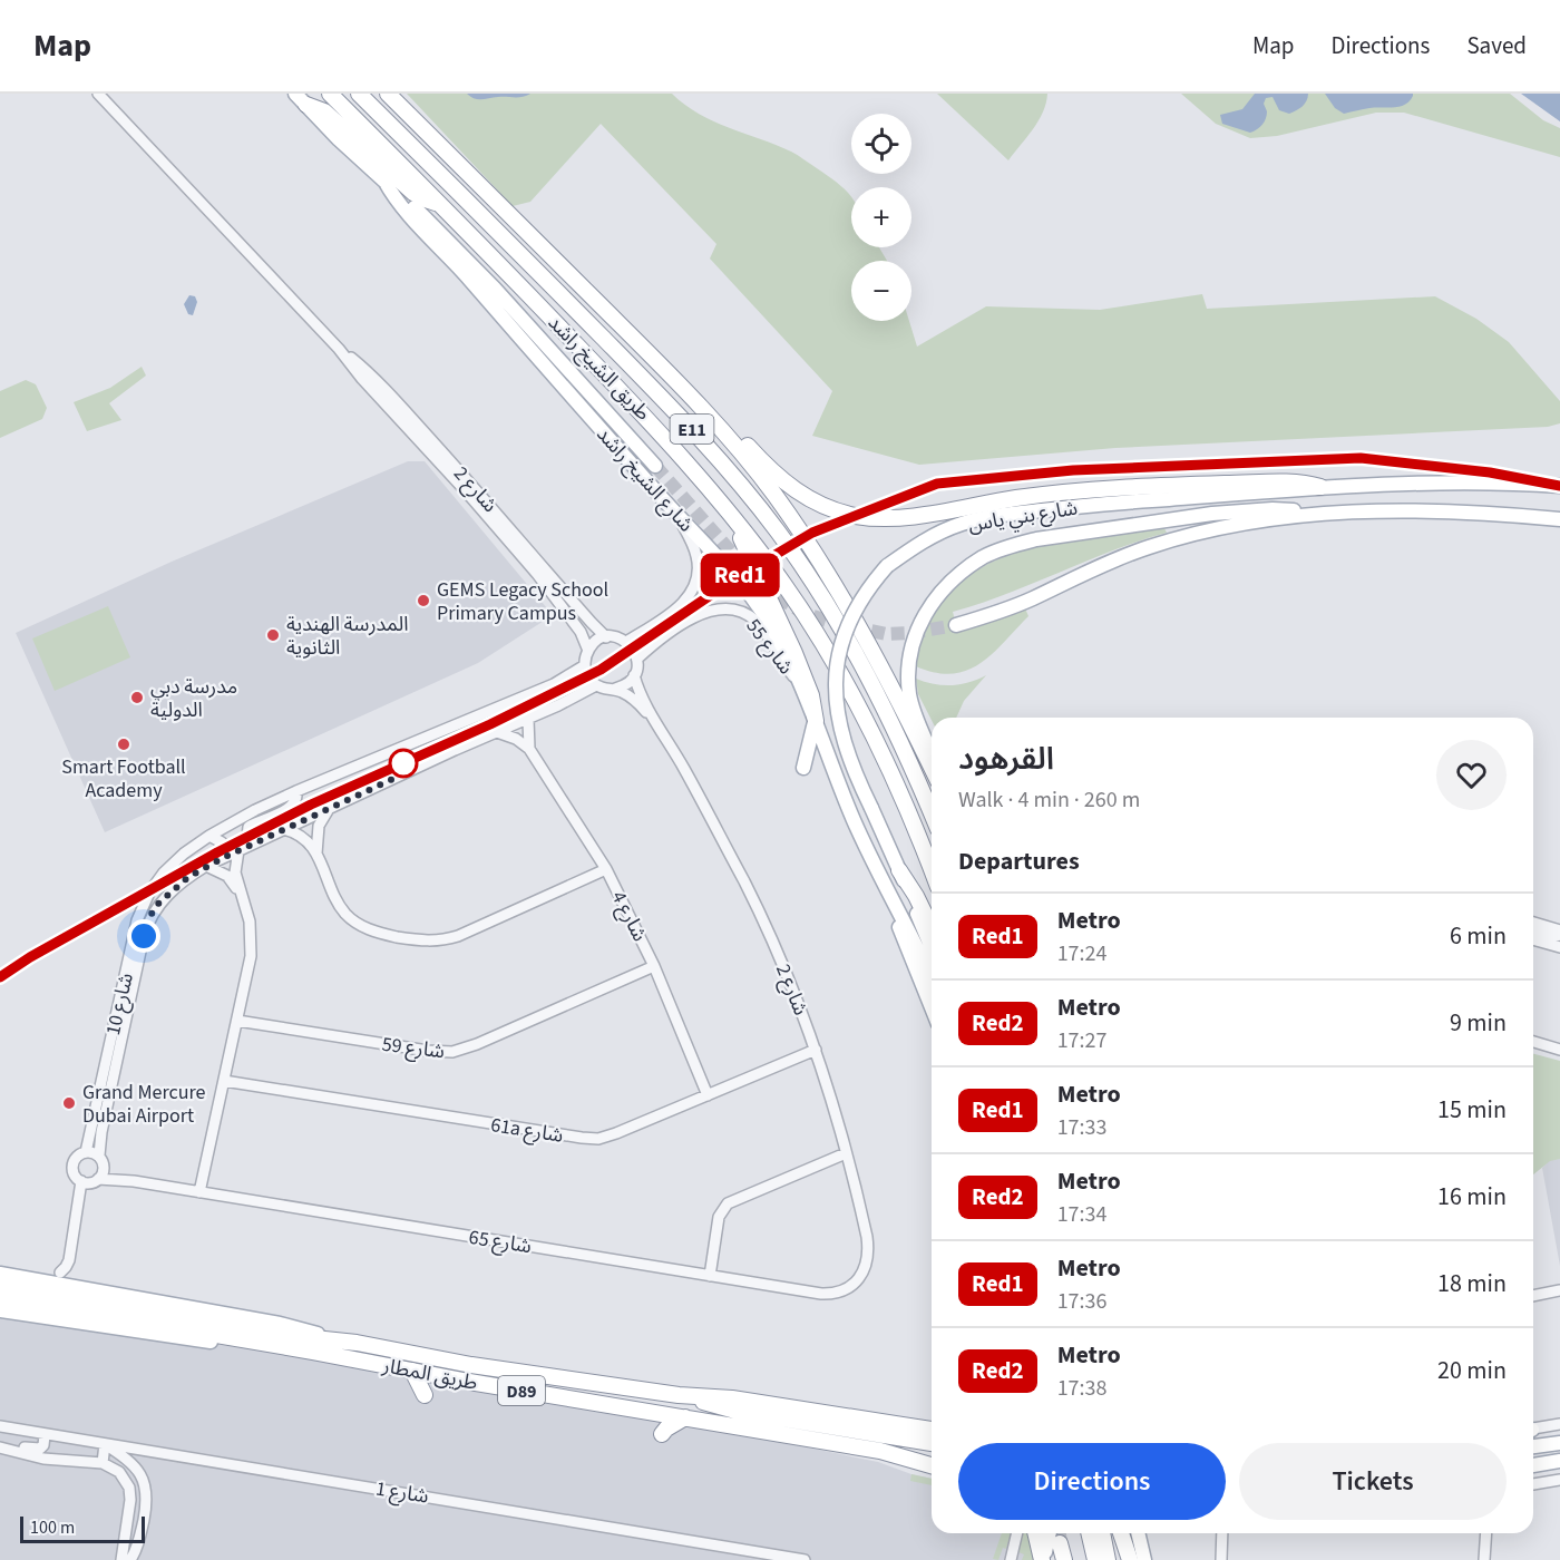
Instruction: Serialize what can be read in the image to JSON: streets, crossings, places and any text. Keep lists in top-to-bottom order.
{
  "streets": {
    "highway": [
      "طريق الشيخ راشد",
      "E11",
      "طريق المطار",
      "D89"
    ],
    "main road": ["شارع الشيخ راشد", "شارع بني ياس"],
    "street": [
      "شارع 2",
      "شارع 55",
      "شارع 4",
      "شارع 10",
      "شارع 59",
      "61a شارع",
      "شارع 65",
      "شارع 1"
    ]
  },
  "crossings": [
    ["شارع الشيخ راشد", "شارع 55"],
    ["شارع 2", "شارع 55"],
    ["شارع 2", "61a شارع"],
    ["شارع 2", "شارع 65"],
    ["شارع 4", "شارع 59"],
    ["شارع 4", "61a شارع"],
    ["شارع 10", "شارع 65"]
  ],
  "places": [
    "GEMS Legacy School Primary Campus",
    "المدرسة الهندية الثانوية",
    "مدرسة دبي الدولية",
    "Smart Football Academy",
    "Grand Mercure Dubai Airport"
  ],
  "lines": ["metro line Red1"],
  "scale_bar": "100 m",
  "page": {
    "header": "Map",
    "nav": ["Map", "Directions", "Saved"],
    "on_map": "Red1",
    "map_buttons": ["+", "−"],
    "heading": [
      ["القرهود", "Walk · 4 min · 260 m"],
      "Departures"
    ],
    "list": [
      {
        "mark": "Red1",
        "name": "Metro",
        "note": "17:24",
        "value": "6 min"
      },
      {
        "mark": "Red2",
        "name": "Metro",
        "note": "17:27",
        "value": "9 min"
      },
      {
        "mark": "Red1",
        "name": "Metro",
        "note": "17:33",
        "value": "15 min"
      },
      {
        "mark": "Red2",
        "name": "Metro",
        "note": "17:34",
        "value": "16 min"
      },
      {
        "mark": "Red1",
        "name": "Metro",
        "note": "17:36",
        "value": "18 min"
      },
      {
        "mark": "Red2",
        "name": "Metro",
        "note": "17:38",
        "value": "20 min"
      }
    ],
    "buttons": ["Directions", "Tickets"],
    "scale": "100 m"
  }
}
